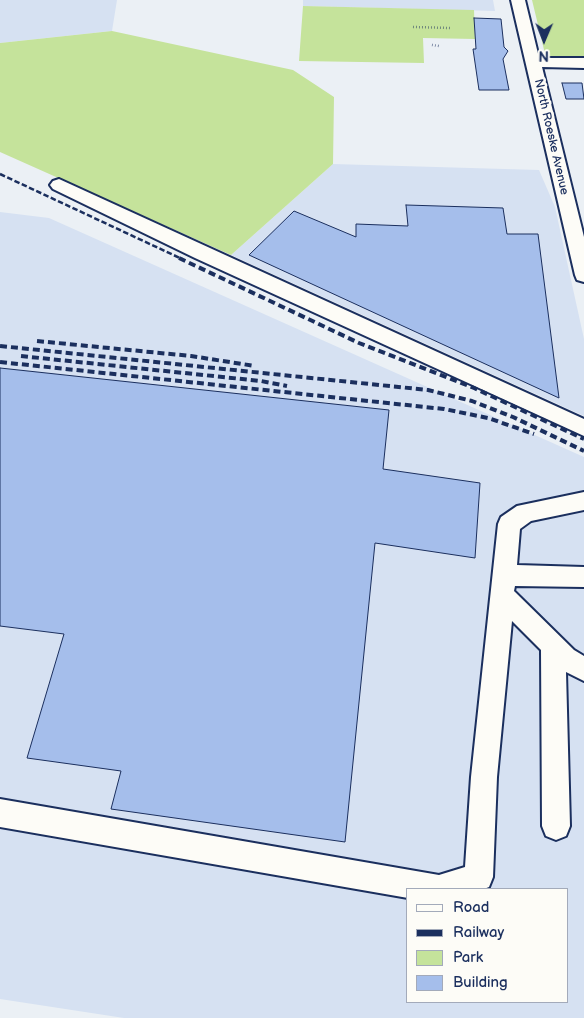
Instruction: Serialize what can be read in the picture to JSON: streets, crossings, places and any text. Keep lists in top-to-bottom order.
{
  "streets": {
    "street": ["North Roeske Avenue"]
  },
  "legend": [
    "Road",
    "Railway",
    "Park",
    "Building"
  ],
  "north": "bottom"
}
